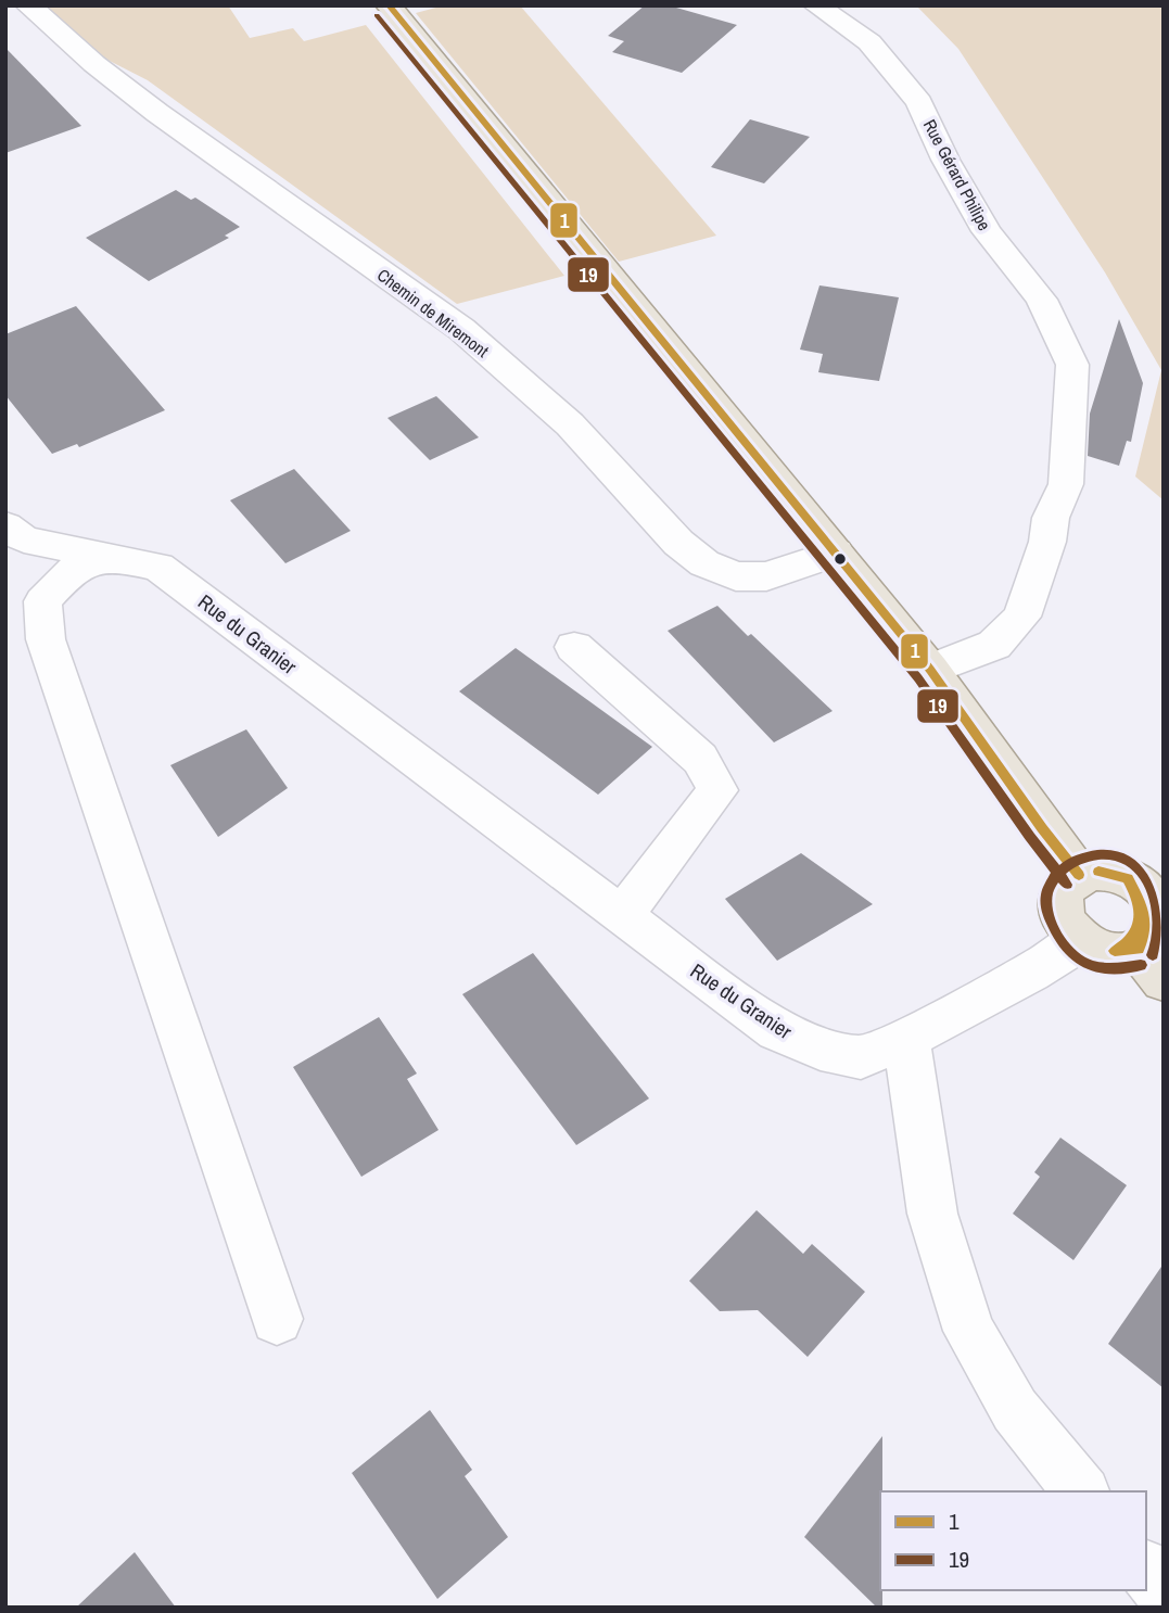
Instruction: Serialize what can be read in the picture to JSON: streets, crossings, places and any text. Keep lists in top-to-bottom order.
{
  "streets": {
    "street": ["Rue Gérard Philipe", "Chemin de Miremont", "Rue du Granier"]
  },
  "lines": ["transit line 1", "transit line 19"],
  "legend": ["1", "19"]
}
